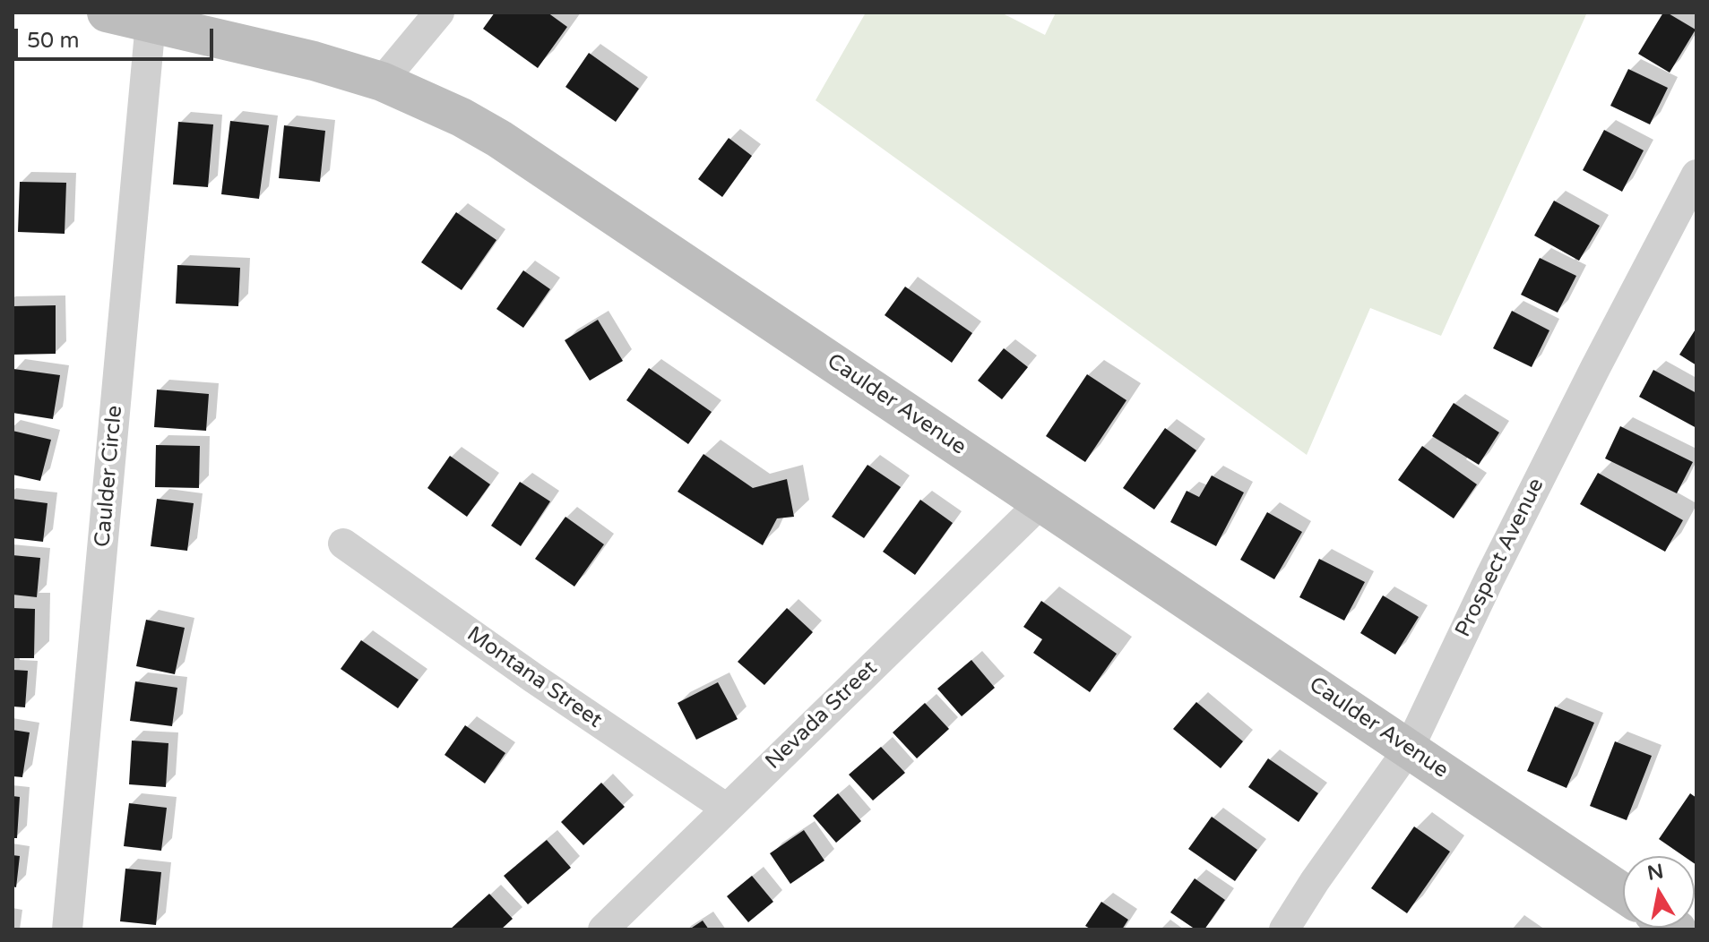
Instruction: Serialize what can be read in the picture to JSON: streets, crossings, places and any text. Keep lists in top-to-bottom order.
{
  "streets": {
    "street": [
      "Caulder Avenue",
      "Caulder Circle",
      "Prospect Avenue",
      "Montana Street",
      "Nevada Street"
    ]
  },
  "crossings": [
    ["Caulder Avenue", "Caulder Circle"],
    ["Caulder Avenue", "Prospect Avenue"],
    ["Caulder Avenue", "Nevada Street"],
    ["Montana Street", "Nevada Street"]
  ],
  "scale_bar": "50 m",
  "north": "top"
}
